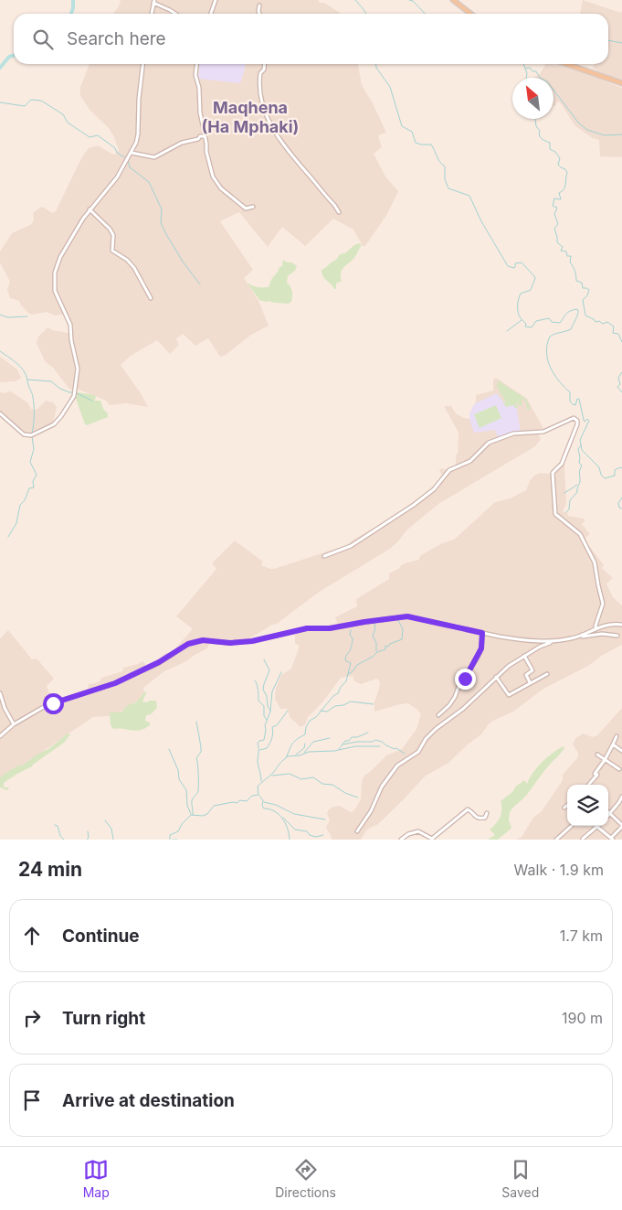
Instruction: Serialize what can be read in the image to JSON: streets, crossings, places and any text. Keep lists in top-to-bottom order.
{
  "districts": ["Maqhena (Ha Mphaki)"],
  "north": "top left",
  "page": {
    "search": "Search here",
    "heading": ["24 min", "Walk · 1.9 km"],
    "list": [
      ["Continue", "1.7 km"],
      ["Turn right", "190 m"],
      "Arrive at destination"
    ],
    "nav": ["Map", "Directions", "Saved"]
  }
}
